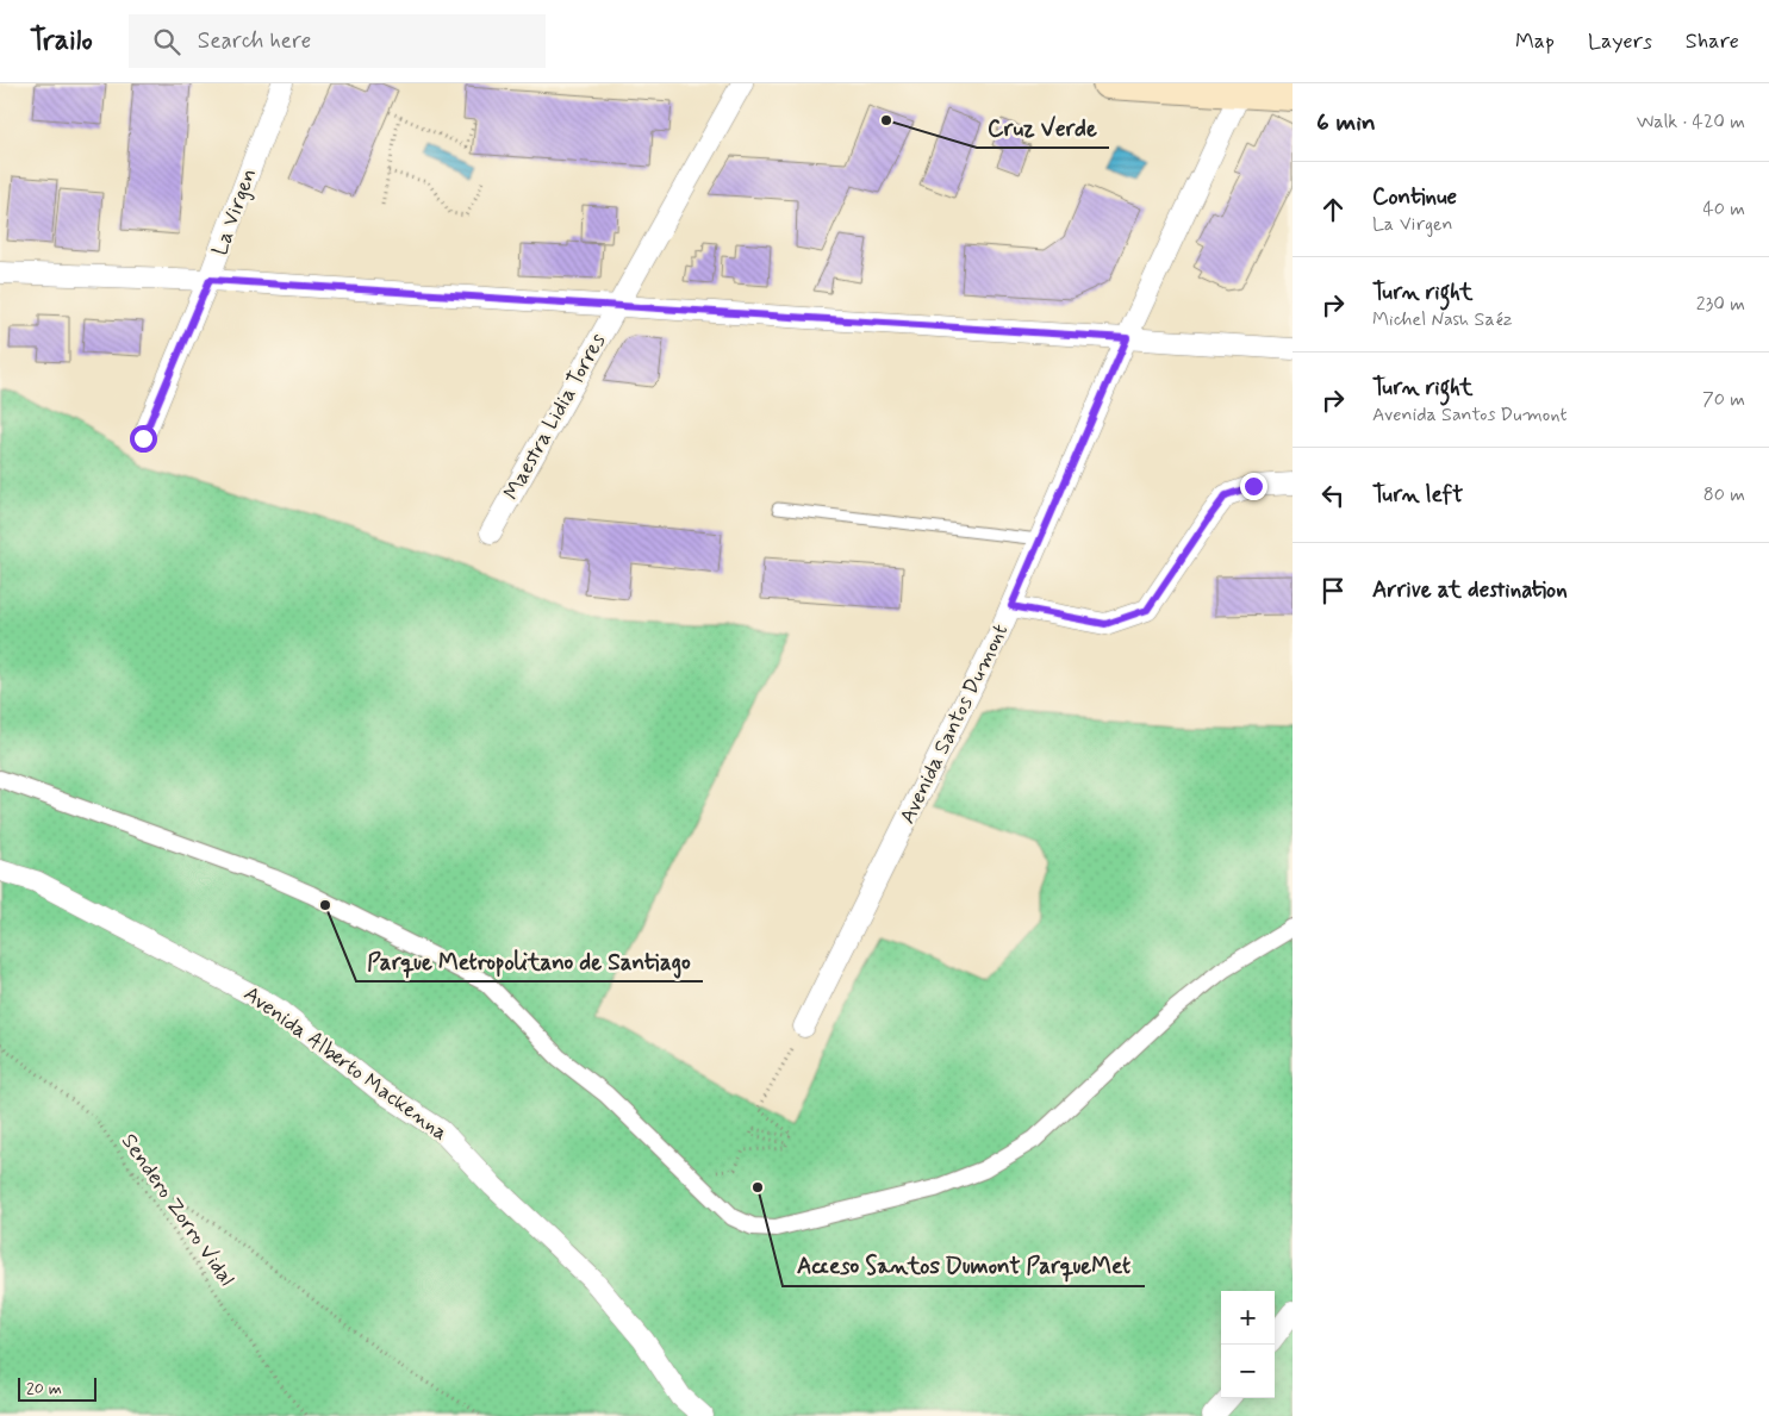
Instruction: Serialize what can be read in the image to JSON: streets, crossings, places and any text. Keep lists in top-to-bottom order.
{
  "streets": {
    "street": [
      "La Virgen",
      "Maestra Lidia Torres",
      "Avenida Santos Dumont",
      "Avenida Alberto Mackenna"
    ],
    "path": ["Sendero Zorro Vidal"]
  },
  "places": ["Cruz Verde", "Parque Metropolitano de Santiago", "Acceso Santos Dumont ParqueMet"],
  "scale_bar": "20 m",
  "page": {
    "header": "Trailo",
    "search": "Search here",
    "nav": ["Map", "Layers", "Share"],
    "heading": ["6 min", "Walk · 420 m"],
    "list": [
      ["Continue", "La Virgen", "40 m"],
      ["Turn right", "Michel Nash Saéz", "230 m"],
      ["Turn right", "Avenida Santos Dumont", "70 m"],
      ["Turn left", "80 m"],
      "Arrive at destination"
    ],
    "map_buttons": ["+", "−"],
    "scale": "20 m"
  }
}
